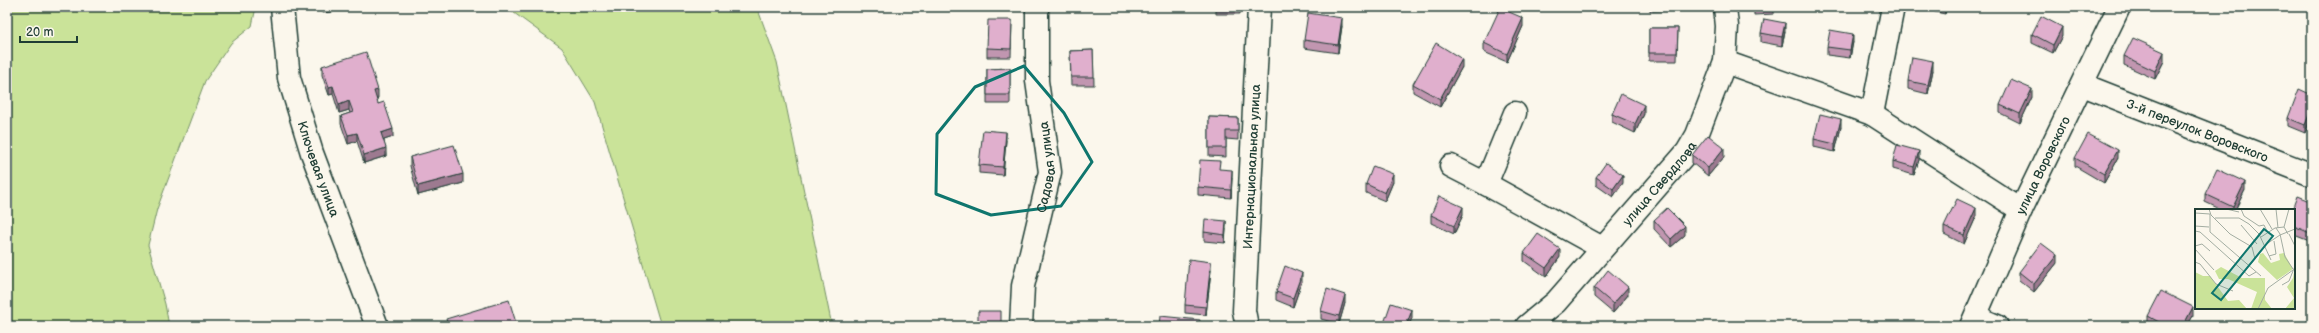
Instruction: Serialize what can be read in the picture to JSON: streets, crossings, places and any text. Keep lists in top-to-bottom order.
{
  "streets": {
    "street": [
      "3-й переулок Воровского",
      "улица Воровского",
      "Садовая улица",
      "Интернациональная улица",
      "Ключевая улица",
      "улица Свердлова"
    ]
  },
  "crossings": [
    ["3-й переулок Воровского", "улица Воровского"]
  ],
  "scale_bar": "20 m"
}
